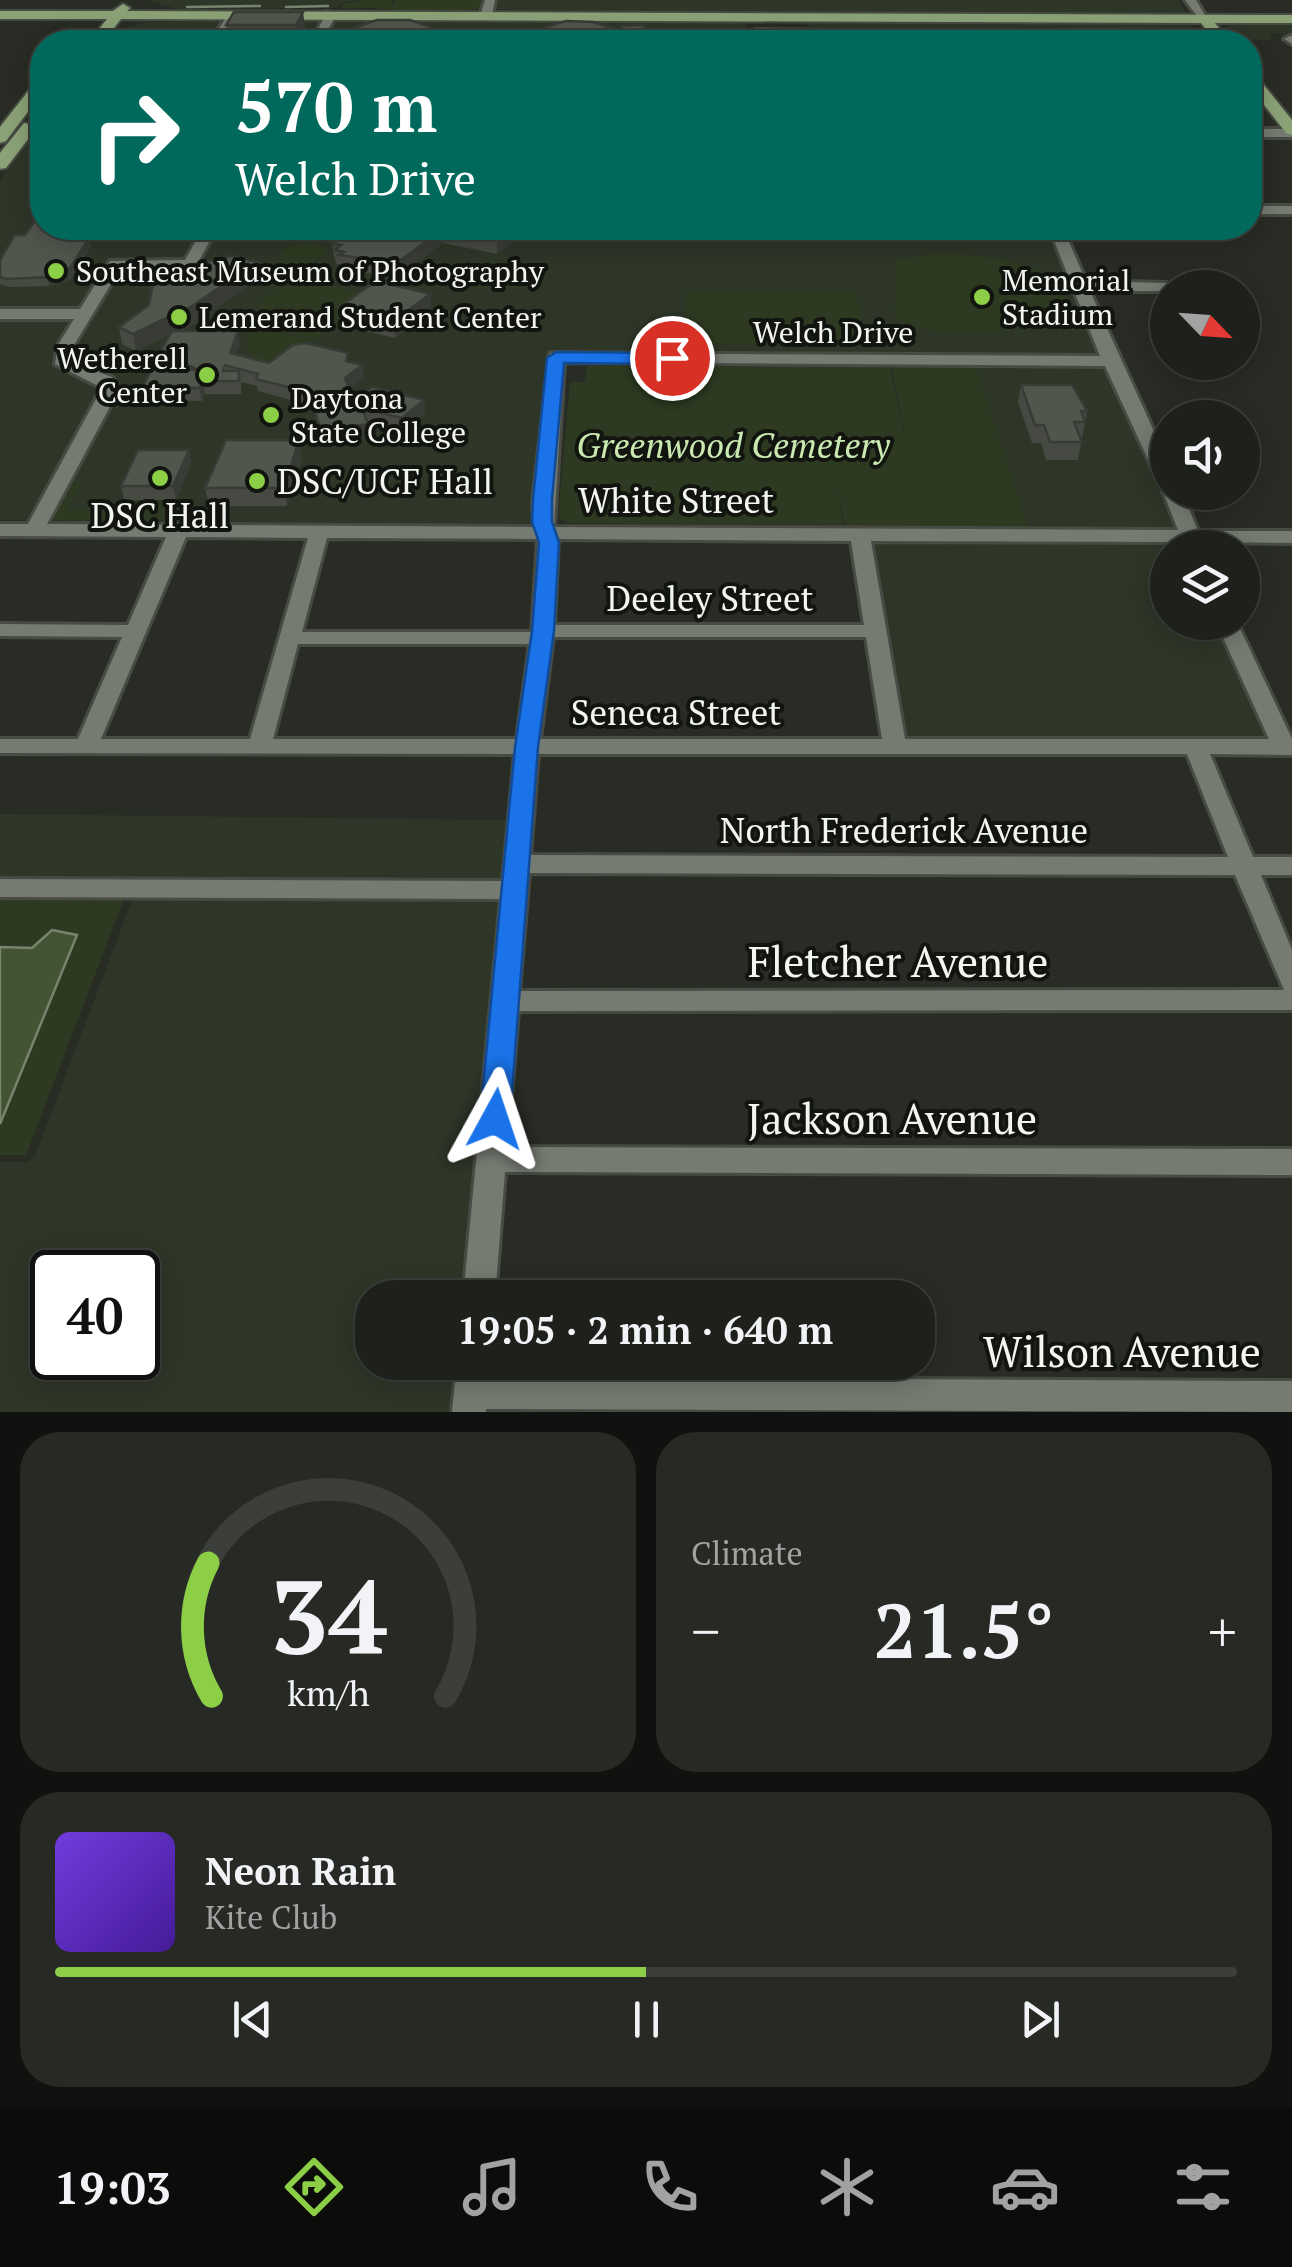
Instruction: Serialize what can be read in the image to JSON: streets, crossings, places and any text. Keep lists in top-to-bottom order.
{
  "streets": {
    "street": [
      "Welch Drive",
      "White Street",
      "Deeley Street",
      "Seneca Street",
      "North Frederick Avenue",
      "Fletcher Avenue",
      "Jackson Avenue",
      "Wilson Avenue"
    ]
  },
  "crossings": [
    ["Welch Drive", "White Street"]
  ],
  "parks": ["Greenwood Cemetery"],
  "places": [
    "Southeast Museum of Photography",
    "Memorial Stadium",
    "Lemerand Student Center",
    "Wetherell Center",
    "Daytona State College",
    "DSC Hall",
    "DSC/UCF Hall"
  ],
  "north": "bottom right",
  "page": {
    "turn": ["570 m", "Welch Drive"],
    "limit": "40",
    "trip": "19:05 · 2 min · 640 m",
    "tile": "Climate",
    "heat": ["−", "21.5°", "+"],
    "song": ["Neon Rain", "Kite Club"],
    "tabs": "19:03",
    "gauge": ["34", "km/h"]
  }
}
